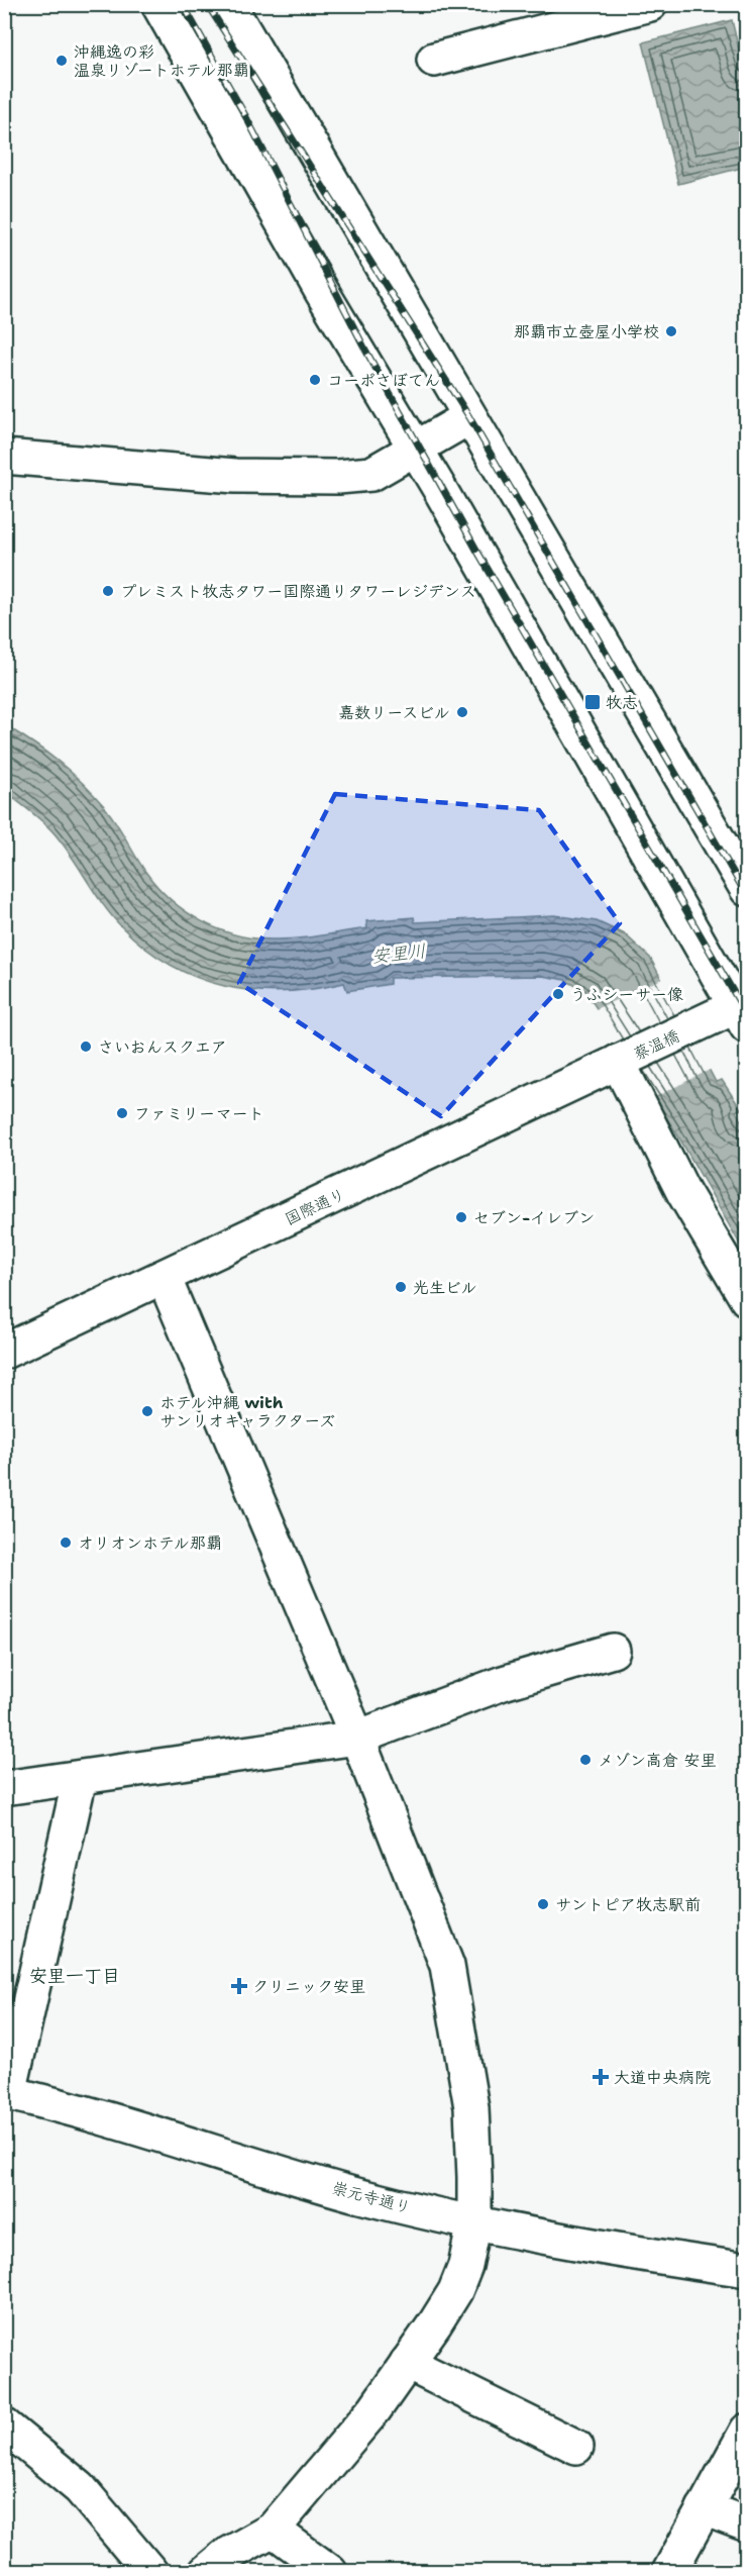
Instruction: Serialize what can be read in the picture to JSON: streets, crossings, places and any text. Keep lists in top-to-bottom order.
{
  "streets": {
    "street": ["蔡温橋", "国際通り", "崇元寺通り"]
  },
  "crossings": [
    ["蔡温橋", "国際通り"]
  ],
  "districts": ["安里一丁目"],
  "water": ["安里川"],
  "places": {
    "other": [
      "沖縄逸の彩 温泉リゾートホテル那覇",
      "那覇市立壺屋小学校",
      "コーポさぼてん",
      "プレミスト牧志タワー国際通りタワーレジデンス",
      "嘉数リースビル",
      "うふシーサー像",
      "さいおんスクエア",
      "ファミリーマート",
      "セブン-イレブン",
      "光生ビル",
      "ホテル沖縄 with サンリオキャラクターズ",
      "オリオンホテル那覇",
      "メゾン高倉 安里",
      "サントピア牧志駅前"
    ],
    "transit": ["牧志"],
    "health": ["クリニック安里", "大道中央病院"]
  }
}
